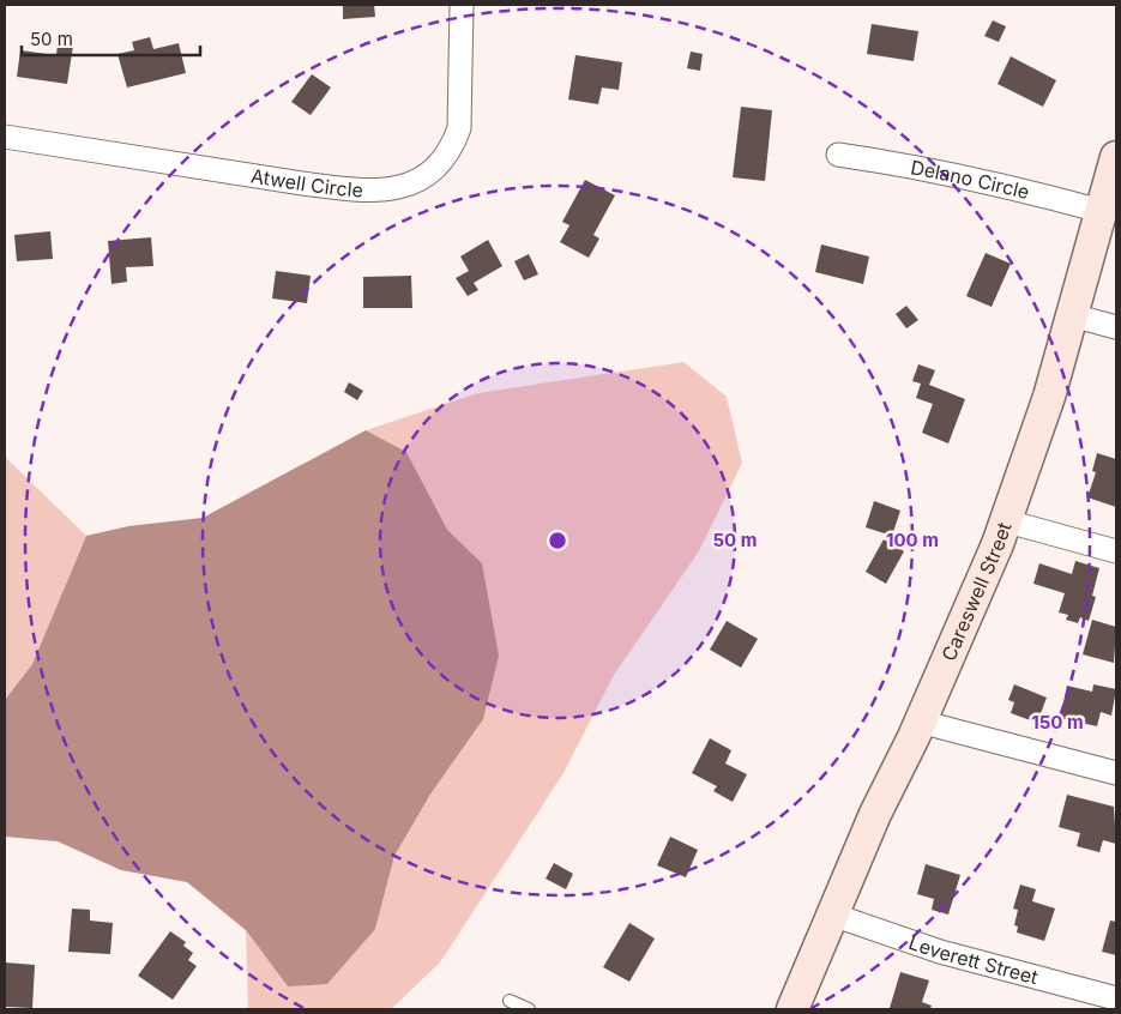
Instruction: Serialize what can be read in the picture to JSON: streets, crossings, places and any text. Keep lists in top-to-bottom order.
{
  "streets": {
    "main road": ["Careswell Street"],
    "street": ["Delano Circle", "Atwell Circle", "Leverett Street"]
  },
  "crossings": [
    ["Delano Circle", "Careswell Street"],
    ["Careswell Street", "Leverett Street"]
  ],
  "scale_bar": "50 m",
  "rings": ["50 m", "100 m", "150 m"]
}
